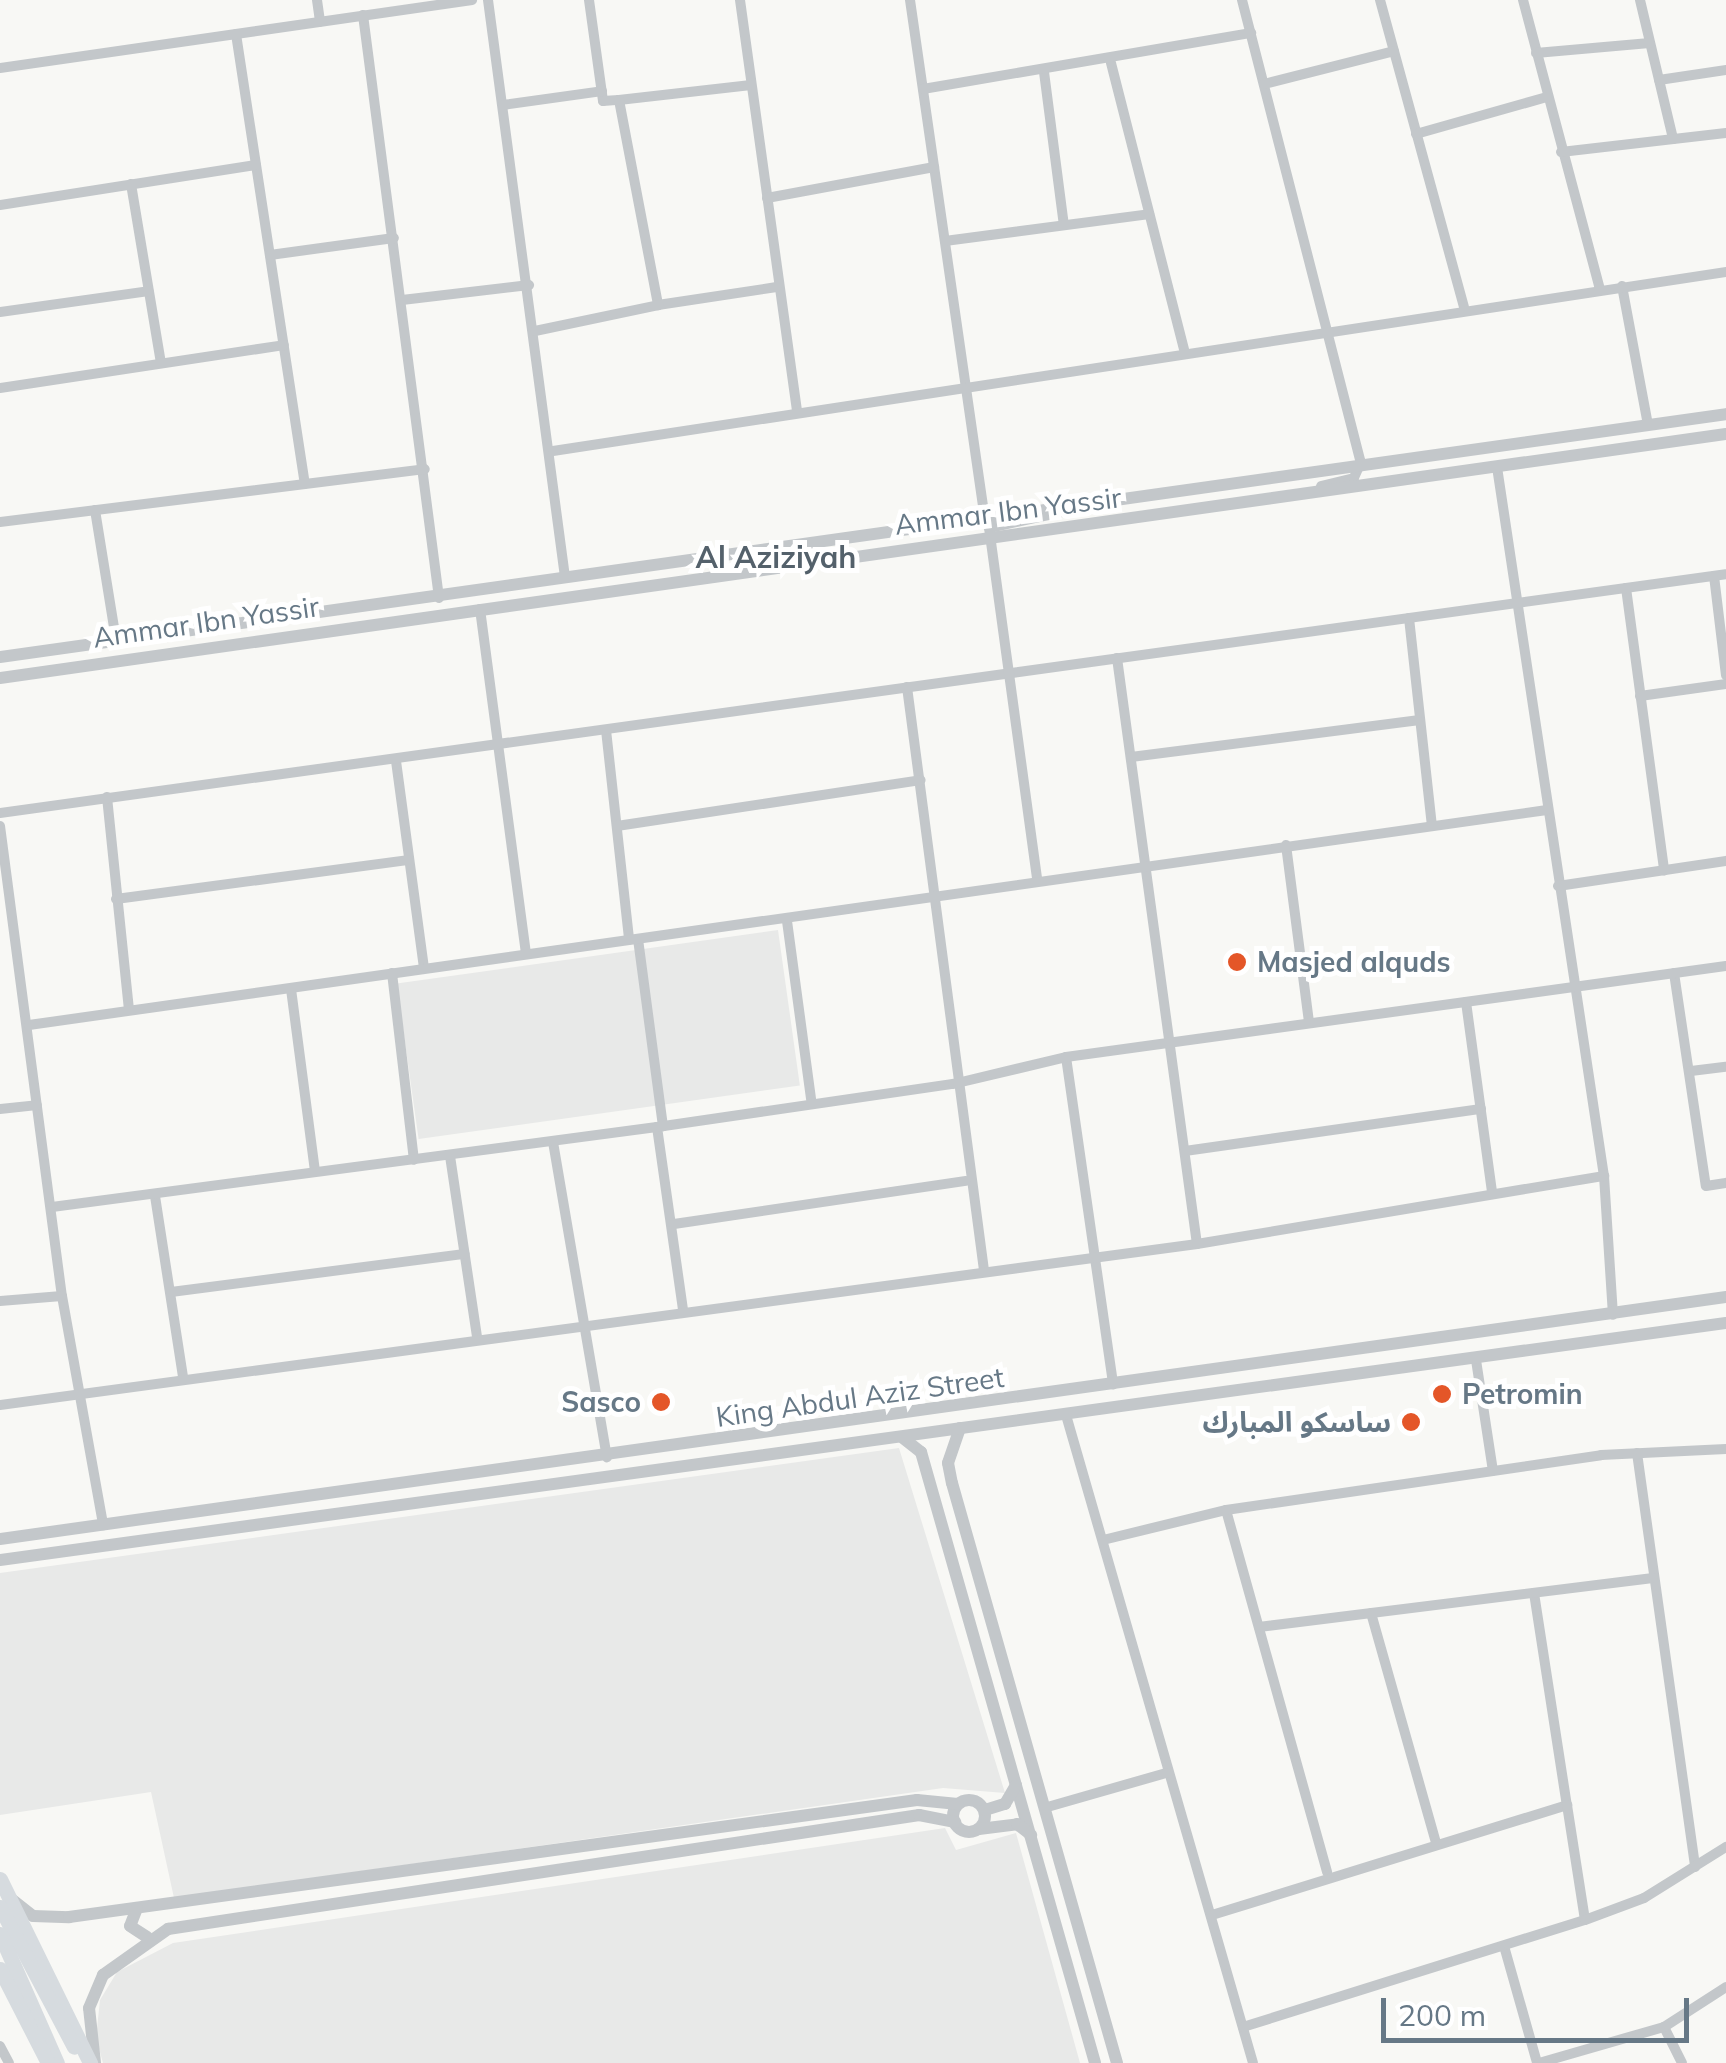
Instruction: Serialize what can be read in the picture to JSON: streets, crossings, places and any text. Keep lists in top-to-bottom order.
{
  "streets": {
    "street": ["Ammar Ibn Yassir", "King Abdul Aziz Street"]
  },
  "districts": ["Al Aziziyah"],
  "places": [
    "Masjed alquds",
    "Petromin",
    "Sasco",
    "ساسكو المبارك"
  ],
  "scale_bar": "200 m"
}
